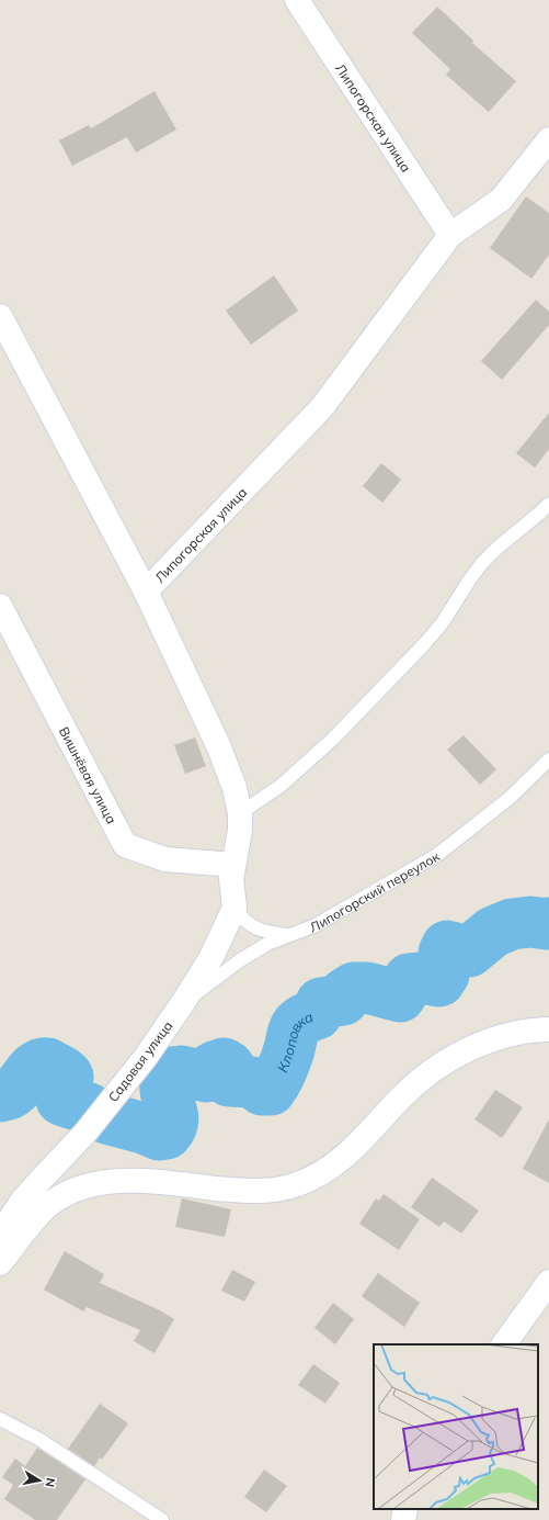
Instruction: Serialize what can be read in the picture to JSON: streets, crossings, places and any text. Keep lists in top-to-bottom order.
{
  "streets": {
    "street": ["Липогорская улица", "Вишнёвая улица", "Садовая улица"],
    "lane": ["Липогорский переулок"]
  },
  "crossings": [
    ["Липогорский переулок", "Садовая улица"]
  ],
  "water": ["Клоповка"],
  "north": "right"
}
